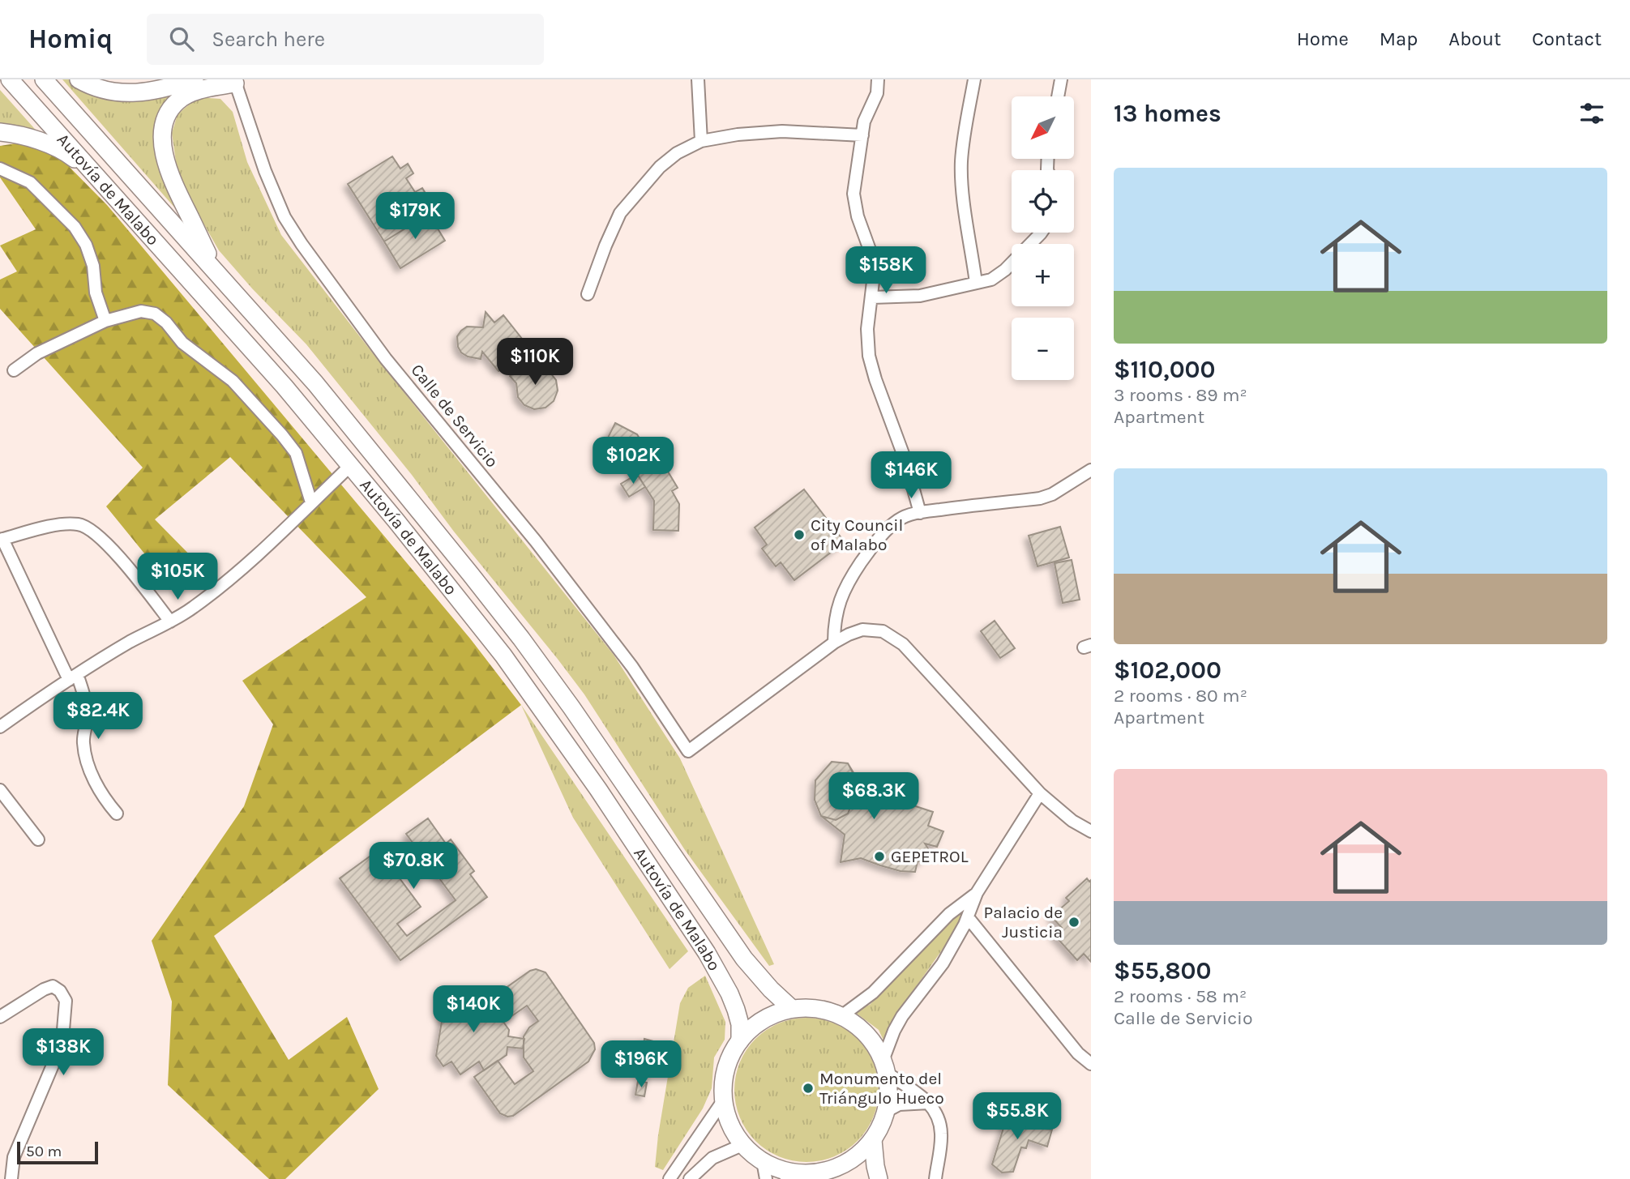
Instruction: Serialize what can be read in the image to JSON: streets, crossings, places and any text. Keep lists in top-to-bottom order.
{
  "streets": {
    "highway": ["Autovía de Malabo"],
    "street": ["Calle de Servicio"]
  },
  "places": [
    "City Council of Malabo",
    "GEPETROL",
    "Palacio de Justicia",
    "Monumento del Triángulo Hueco"
  ],
  "scale_bar": "50 m",
  "north": "bottom left",
  "page": {
    "header": "Homiq",
    "search": "Search here",
    "nav": [
      "Home",
      "Map",
      "About",
      "Contact"
    ],
    "heading": "13 homes",
    "map_buttons": ["+", "−"],
    "list": [
      {
        "name": "$110,000",
        "note": "3 rooms · 89 m² · Apartment"
      },
      {
        "name": "$102,000",
        "note": "2 rooms · 80 m² · Apartment"
      },
      {
        "name": "$55,800",
        "note": "2 rooms · 58 m² · Calle de Servicio"
      }
    ],
    "price": [
      "$179K",
      "$158K",
      "$110K",
      "$102K",
      "$146K",
      "$105K",
      "$82.4K",
      "$68.3K",
      "$70.8K",
      "$140K",
      "$138K",
      "$196K",
      "$55.8K"
    ],
    "scale": "50 m"
  }
}
